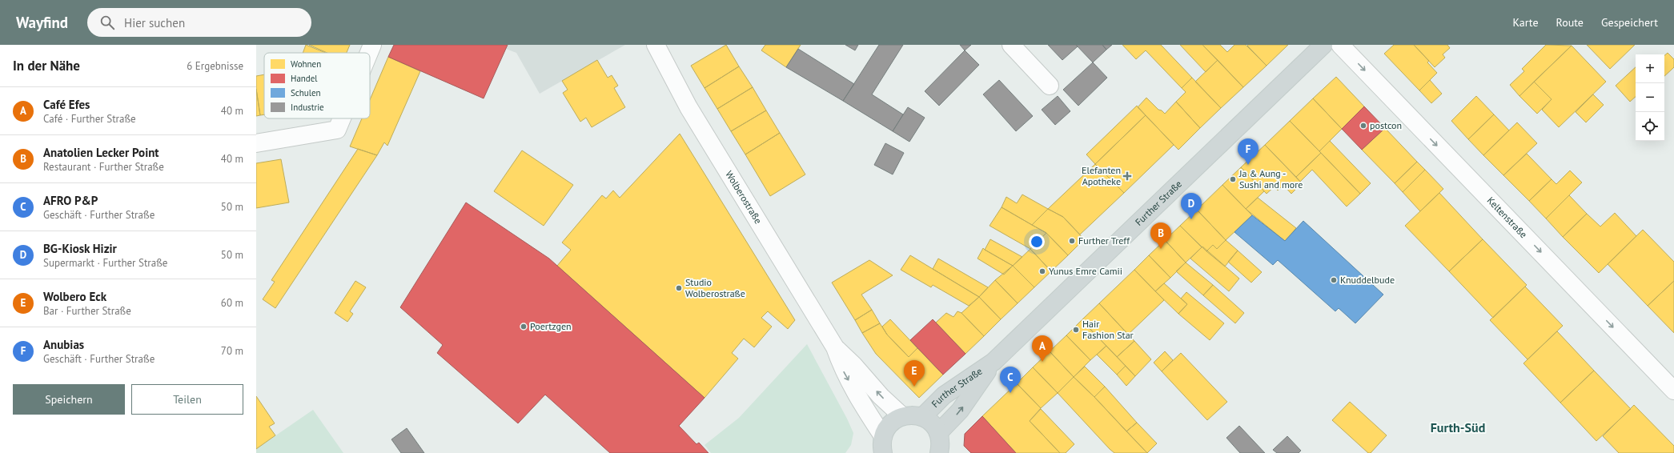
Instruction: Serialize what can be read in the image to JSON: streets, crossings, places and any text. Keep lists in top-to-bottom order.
{
  "streets": {
    "main road": ["Further Straße"],
    "street": ["Wolberostraße", "Keltenstraße"]
  },
  "one_way": ["Keltenstraße"],
  "districts": ["Furth-Süd"],
  "places": {
    "other": [
      "postcon",
      "Ja & Aung - Sushi and more",
      "Further Treff",
      "Yunus Emre Camii",
      "Knuddelbude",
      "Studio Wolberostraße",
      "Poertzgen",
      "Hair Fashion Star"
    ],
    "health": ["Elefanten Apotheke"]
  },
  "legend": [
    "Wohnen",
    "Handel",
    "Schulen",
    "Industrie"
  ],
  "page": {
    "header": "Wayfind",
    "search": "Hier suchen",
    "nav": ["Karte", "Route", "Gespeichert"],
    "heading": ["In der Nähe", "6 Ergebnisse"],
    "map_buttons": ["+", "−"],
    "list": [
      {
        "mark": "A",
        "name": "Café Efes",
        "note": "Café · Further Straße",
        "value": "40 m"
      },
      {
        "mark": "B",
        "name": "Anatolien Lecker Point",
        "note": "Restaurant · Further Straße",
        "value": "40 m"
      },
      {
        "mark": "C",
        "name": "AFRO P&P",
        "note": "Geschäft · Further Straße",
        "value": "50 m"
      },
      {
        "mark": "D",
        "name": "BG-Kiosk Hizir",
        "note": "Supermarkt · Further Straße",
        "value": "50 m"
      },
      {
        "mark": "E",
        "name": "Wolbero Eck",
        "note": "Bar · Further Straße",
        "value": "60 m"
      },
      {
        "mark": "F",
        "name": "Anubias",
        "note": "Geschäft · Further Straße",
        "value": "70 m"
      }
    ],
    "pins": [
      "F",
      "D",
      "B",
      "A",
      "E",
      "C"
    ],
    "buttons": ["Speichern", "Teilen"]
  }
}
